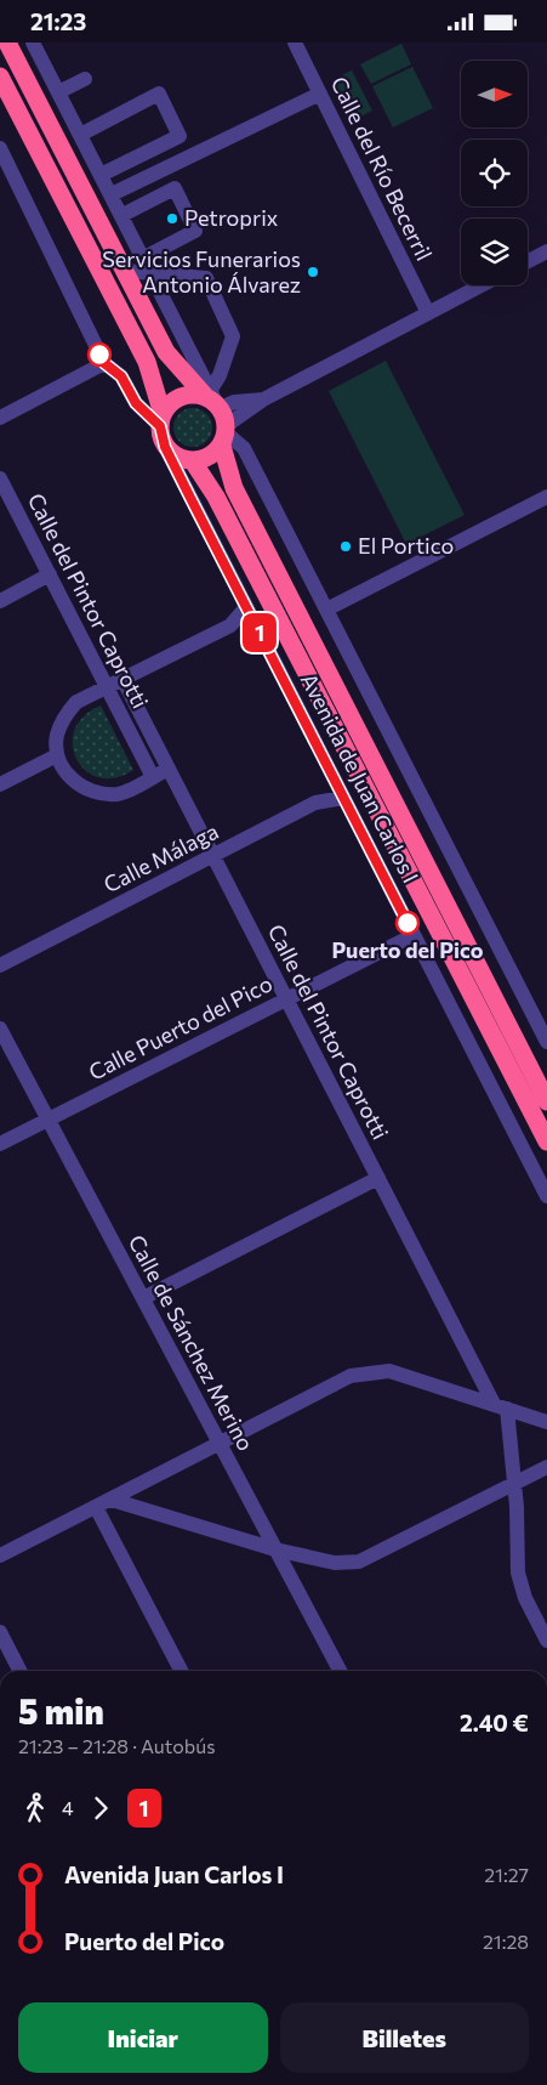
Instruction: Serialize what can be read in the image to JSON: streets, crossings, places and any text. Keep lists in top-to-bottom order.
{
  "streets": {
    "highway": ["Avenida de Juan Carlos I"],
    "street": [
      "Calle del Río Becerril",
      "Calle del Pintor Caprotti",
      "Calle Málaga",
      "Calle Puerto del Pico",
      "Calle de Sánchez Merino"
    ]
  },
  "crossings": [
    ["Calle del Pintor Caprotti", "Calle Málaga"],
    ["Calle del Pintor Caprotti", "Calle Puerto del Pico"],
    ["Avenida de Juan Carlos I", "Calle Málaga"],
    ["Avenida de Juan Carlos I", "Calle Puerto del Pico"],
    ["Calle Puerto del Pico", "Calle de Sánchez Merino"]
  ],
  "places": [
    "Petroprix",
    "Servicios Funerarios Antonio Álvarez",
    "El Portico",
    "Puerto del Pico"
  ],
  "lines": ["bus line 1"],
  "north": "right",
  "page": {
    "status": "21:23",
    "on_map": "1",
    "heading": ["5 min", "21:23 – 21:28 · Autobús", "2.40 €"],
    "legs": ["4", "1"],
    "list": [
      {
        "name": "Avenida Juan Carlos I",
        "value": "21:27"
      },
      {
        "name": "Puerto del Pico",
        "value": "21:28"
      }
    ],
    "buttons": ["Iniciar", "Billetes"]
  }
}
